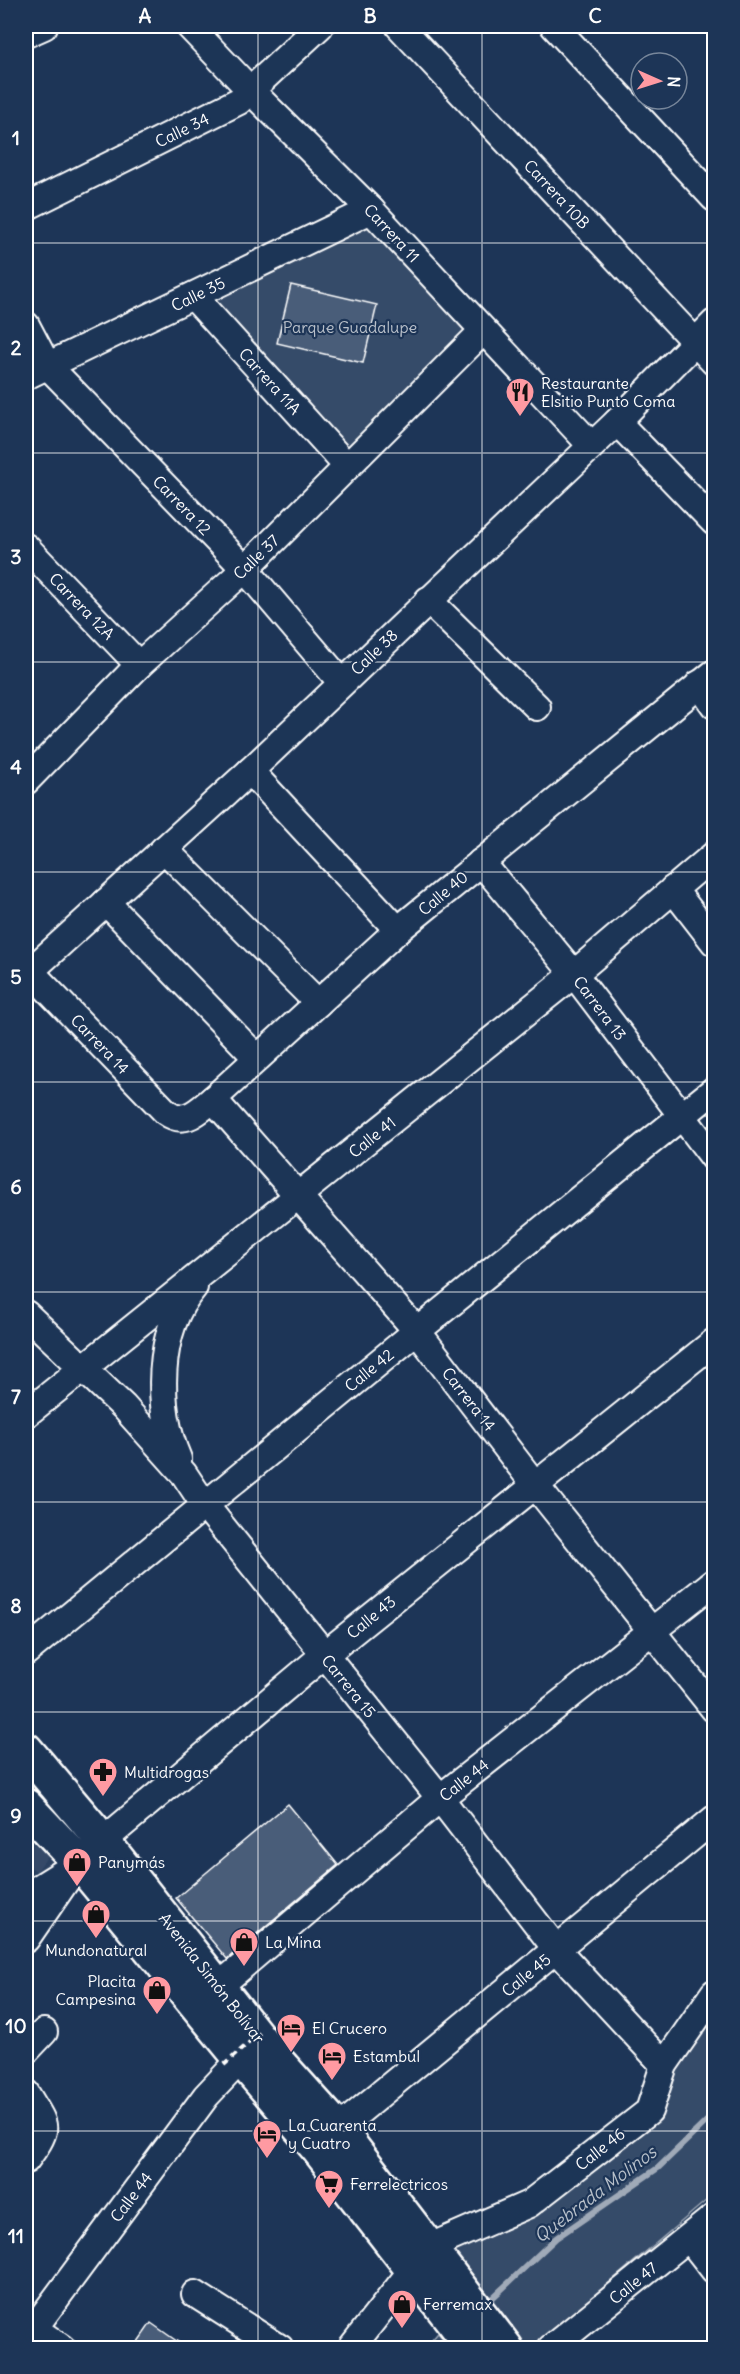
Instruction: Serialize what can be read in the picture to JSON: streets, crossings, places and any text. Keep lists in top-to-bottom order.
{
  "streets": {
    "main road": ["Avenida Simón Bolívar"],
    "street": [
      "Calle 34",
      "Carrera 10B",
      "Carrera 11",
      "Calle 35",
      "Carrera 11A",
      "Carrera 12",
      "Calle 37",
      "Carrera 12A",
      "Calle 38",
      "Calle 40",
      "Carrera 13",
      "Carrera 14",
      "Calle 41",
      "Calle 42",
      "Calle 43",
      "Carrera 15",
      "Calle 44",
      "Calle 45",
      "Calle 46",
      "Calle 47"
    ]
  },
  "crossings": [
    ["Calle 34", "Carrera 11"],
    ["Carrera 10B", "Calle 38"],
    ["Carrera 11", "Calle 35"],
    ["Carrera 11", "Calle 37"],
    ["Carrera 11", "Calle 38"],
    ["Calle 35", "Carrera 11A"],
    ["Calle 35", "Carrera 12"],
    ["Carrera 11A", "Calle 37"],
    ["Carrera 12", "Calle 37"],
    ["Carrera 12", "Calle 38"],
    ["Calle 37", "Carrera 12A"],
    ["Calle 38", "Carrera 14"],
    ["Calle 40", "Carrera 13"],
    ["Calle 40", "Carrera 14"],
    ["Carrera 13", "Calle 41"],
    ["Carrera 13", "Calle 42"],
    ["Carrera 14", "Calle 41"],
    ["Carrera 14", "Calle 42"],
    ["Carrera 14", "Calle 43"],
    ["Carrera 14", "Calle 44"],
    ["Calle 41", "Carrera 15"],
    ["Calle 42", "Carrera 15"],
    ["Calle 43", "Carrera 15"],
    ["Calle 43", "Avenida Simón Bolívar"],
    ["Carrera 15", "Calle 44"],
    ["Carrera 15", "Calle 45"],
    ["Carrera 15", "Calle 46"],
    ["Calle 44", "Avenida Simón Bolívar"],
    ["Calle 45", "Avenida Simón Bolívar"],
    ["Avenida Simón Bolívar", "Calle 46"]
  ],
  "water": ["Quebrada Molinos"],
  "parks": ["Parque Guadalupe"],
  "places": {
    "restaurant": ["Restaurante Elsitio Punto Coma"],
    "pharmacy": ["Multidrogas"],
    "shop": [
      "Panymás",
      "Mundonatural",
      "La Mina",
      "Placita Campesina",
      "Ferremax"
    ],
    "hotel": ["El Crucero", "Estambul", "La Cuarenta y Cuatro"],
    "supermarket": ["Ferrelectricos"]
  },
  "north": "right",
  "grid": {
    "columns": ["A", "B", "C"],
    "rows": [
      "1",
      "2",
      "3",
      "4",
      "5",
      "6",
      "7",
      "8",
      "9",
      "10",
      "11"
    ]
  }
}
